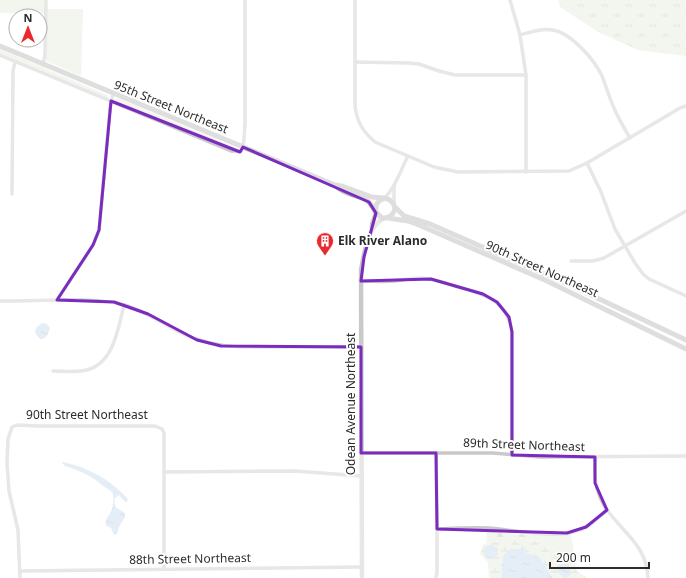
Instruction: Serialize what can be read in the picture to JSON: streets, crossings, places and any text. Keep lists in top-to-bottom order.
{
  "streets": {
    "main road": ["95th Street Northeast", "90th Street Northeast"],
    "street": ["Odean Avenue Northeast", "89th Street Northeast", "88th Street Northeast"]
  },
  "crossings": [
    ["90th Street Northeast", "Odean Avenue Northeast"],
    ["90th Street Northeast", "88th Street Northeast"],
    ["Odean Avenue Northeast", "89th Street Northeast"],
    ["Odean Avenue Northeast", "88th Street Northeast"]
  ],
  "places": {
    "building": ["Elk River Alano"]
  },
  "scale_bar": "200 m",
  "north": "top"
}
